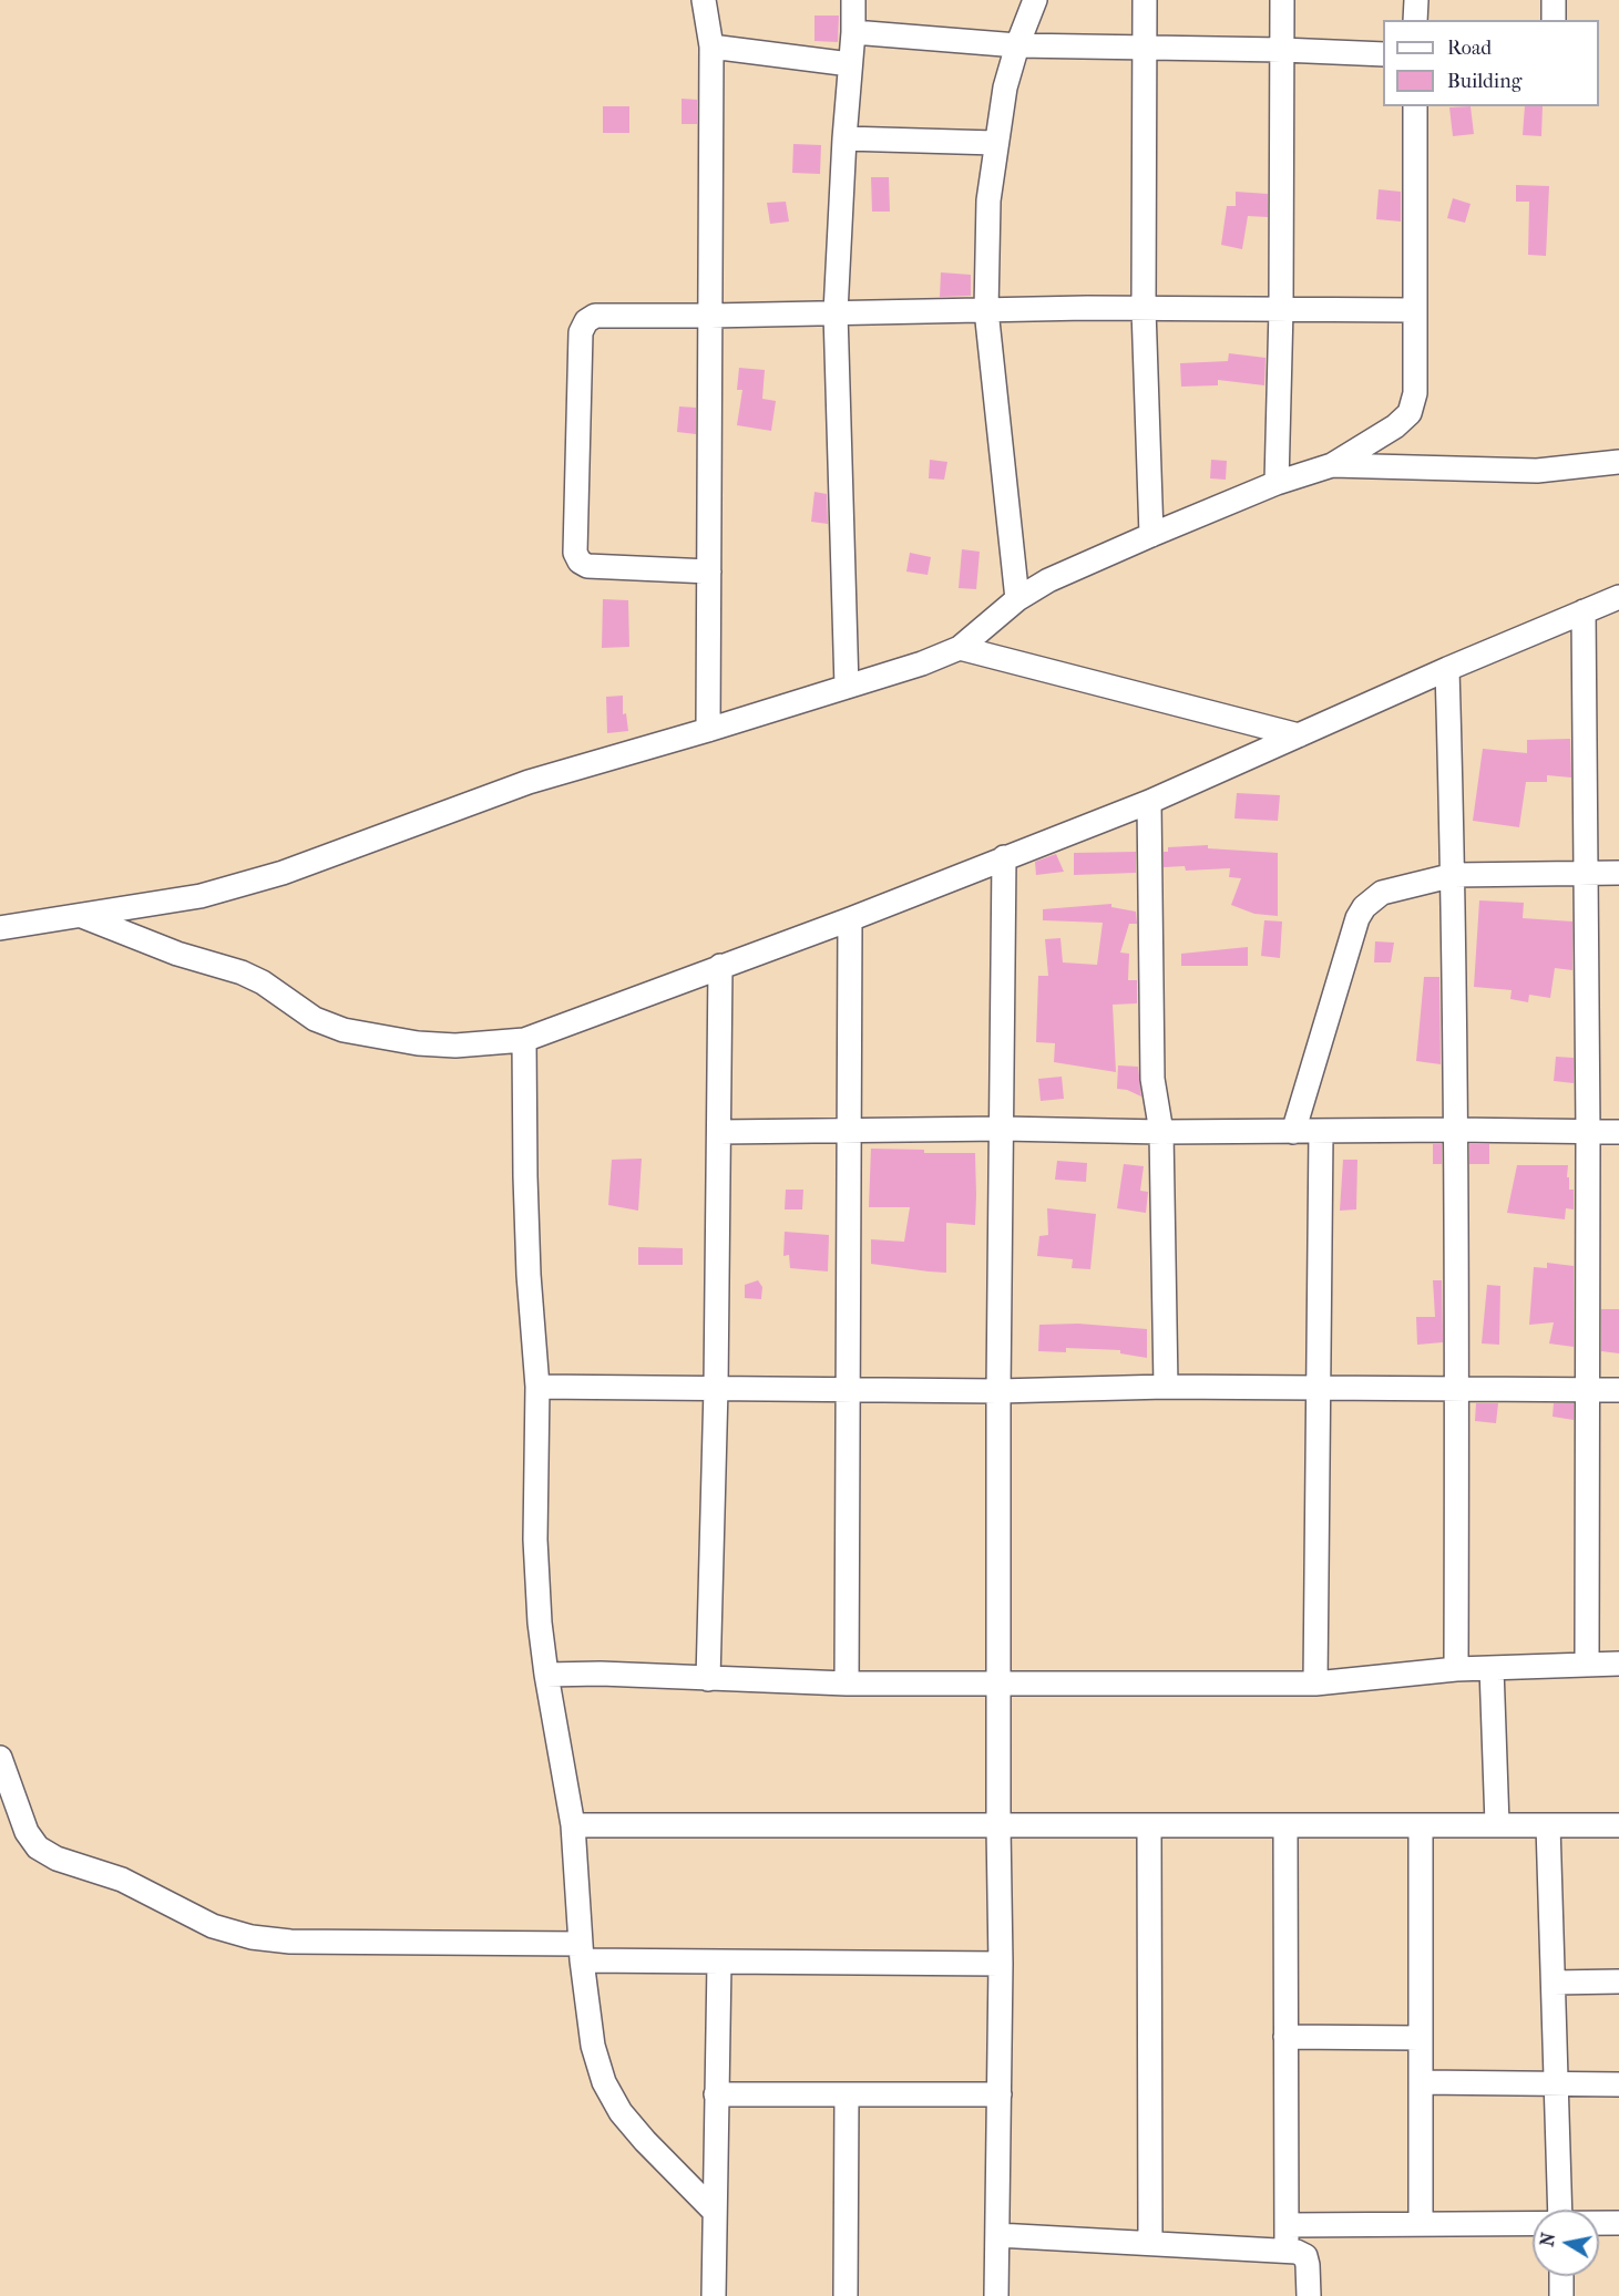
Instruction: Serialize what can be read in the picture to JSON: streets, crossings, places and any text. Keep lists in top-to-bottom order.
{
  "legend": ["Road", "Building"],
  "north": "left"
}
